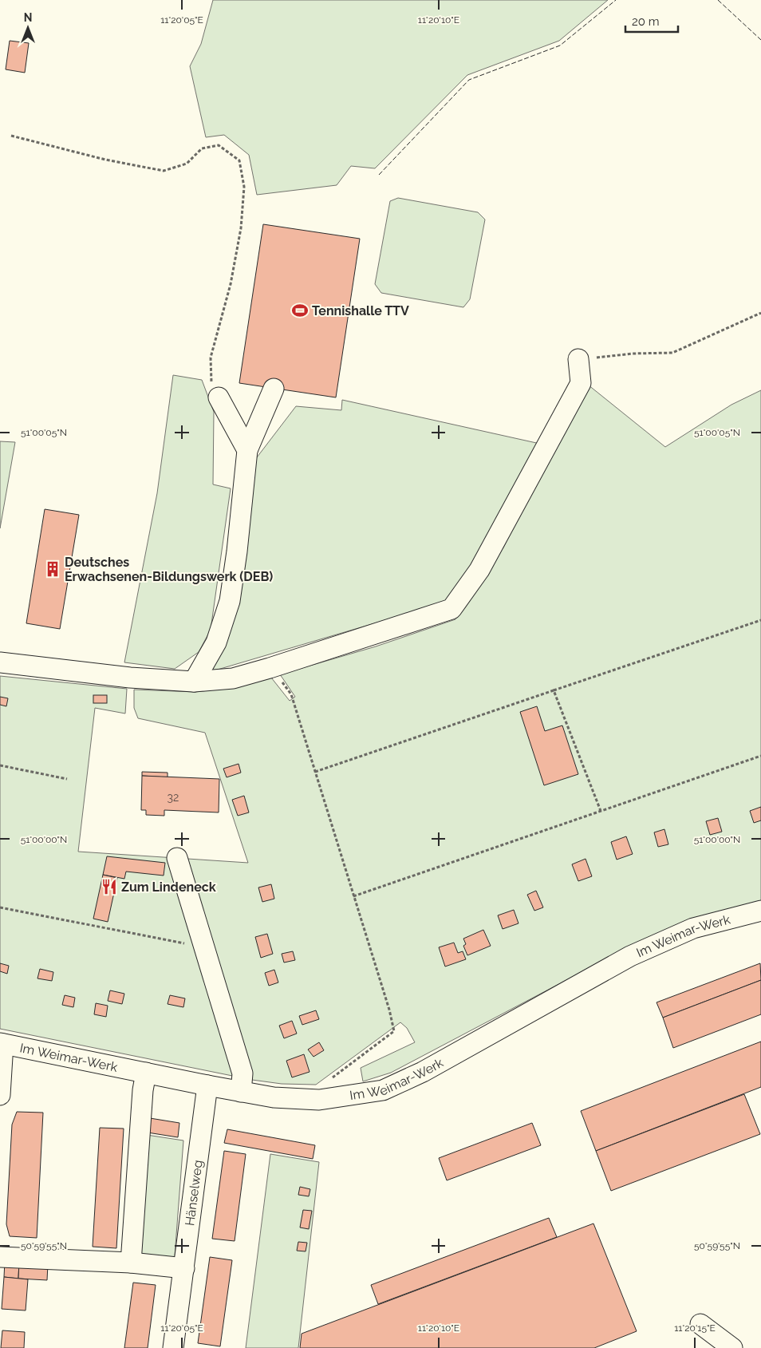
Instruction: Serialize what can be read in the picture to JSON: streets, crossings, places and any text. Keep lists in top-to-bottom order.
{
  "streets": {
    "street": ["Im Weimar-Werk", "Hänselweg"]
  },
  "crossings": [
    ["Im Weimar-Werk", "Hänselweg"]
  ],
  "places": {
    "sports": ["Tennishalle TTV"],
    "building": ["Deutsches Erwachsenen-Bildungswerk (DEB)"],
    "restaurant": ["Zum Lindeneck"]
  },
  "house_numbers": ["32"],
  "scale_bar": "20 m",
  "north": "top",
  "coordinates": [
    "11°20'05\"E",
    "11°20'10\"E",
    "51°00'05\"N",
    "51°00'00\"N",
    "50°59'55\"N",
    "11°20'15\"E"
  ]
}
